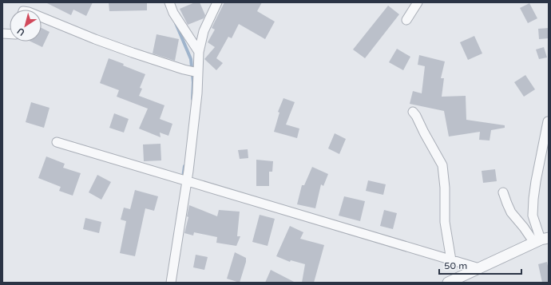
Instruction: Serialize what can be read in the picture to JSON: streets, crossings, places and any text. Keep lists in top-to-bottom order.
{
  "scale_bar": "50 m",
  "north": "bottom left"
}
